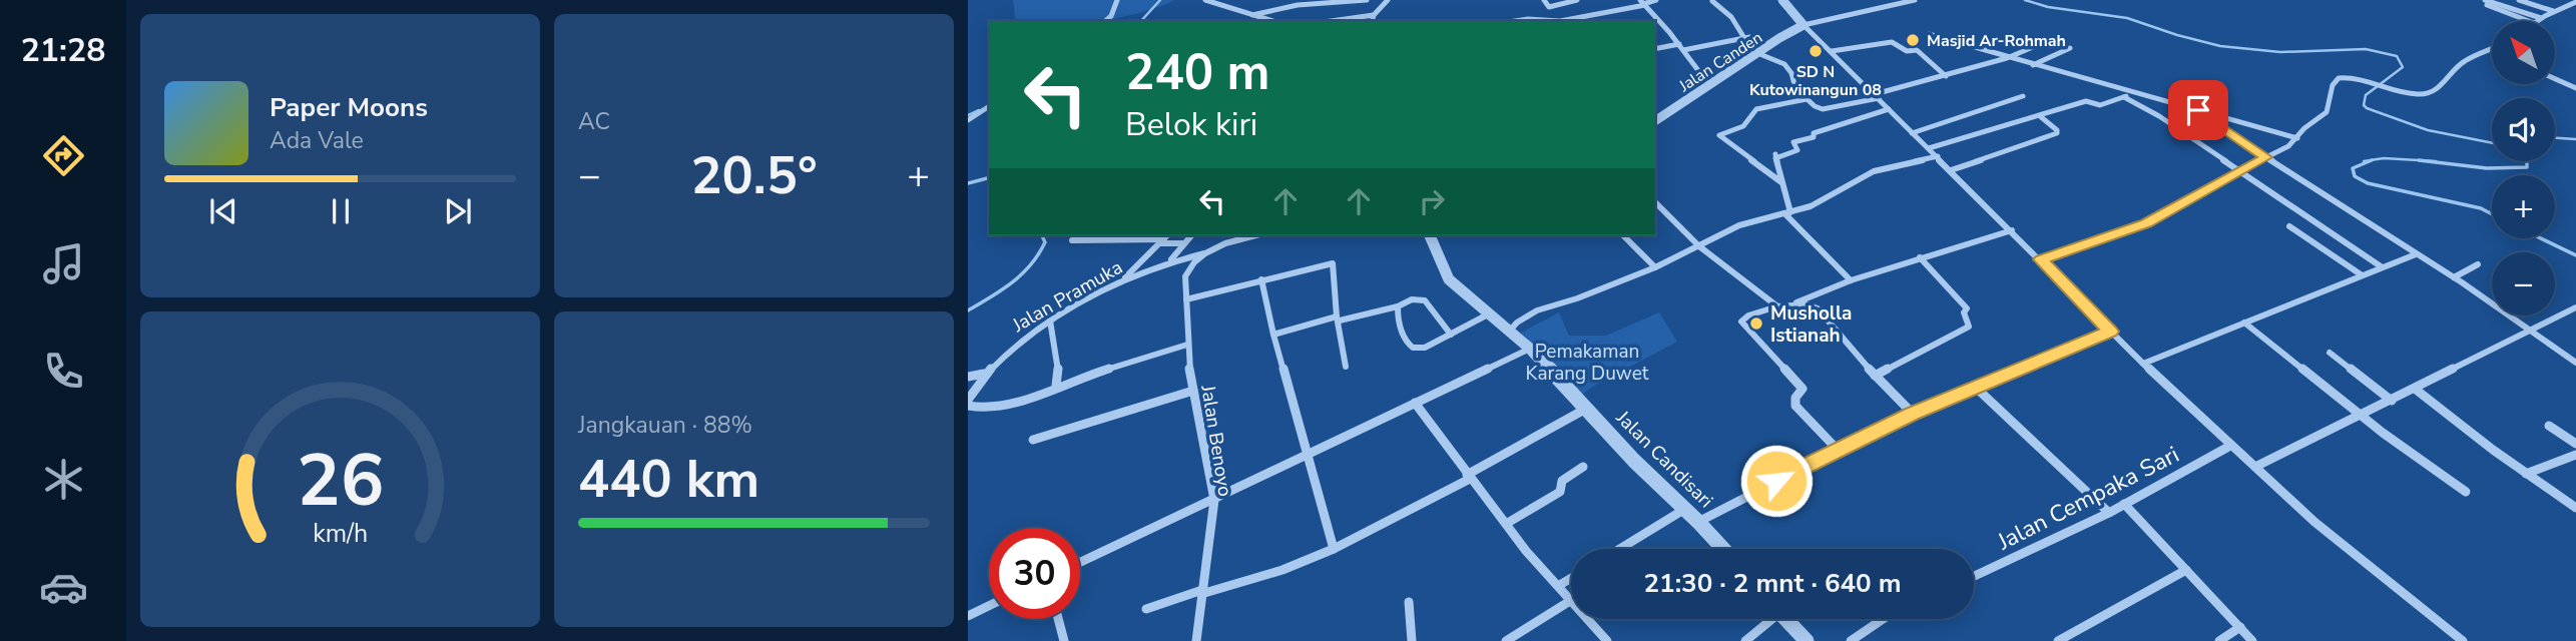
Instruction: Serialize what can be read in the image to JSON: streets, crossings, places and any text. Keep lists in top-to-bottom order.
{
  "streets": {
    "street": [
      "Jalan Canden",
      "Jalan Pramuka",
      "Jalan Benoyo",
      "Jalan Candisari",
      "Jalan Cempaka Sari"
    ]
  },
  "crossings": [
    ["Jalan Pramuka", "Jalan Benoyo"]
  ],
  "parks": ["Pemakaman Karang Duwet"],
  "places": ["Masjid Ar-Rohmah", "SD N Kutowinangun 08", "Musholla Istianah"],
  "north": "top left",
  "page": {
    "tabs": "21:28",
    "tile": [
      "AC",
      ["Jangkauan · 88%", "440 km"]
    ],
    "map_buttons": ["+", "−"],
    "turn": ["240 m", "Belok kiri"],
    "song": ["Paper Moons", "Ada Vale"],
    "heat": ["−", "20.5°", "+"],
    "limit": "30",
    "trip": "21:30 · 2 mnt · 640 m",
    "gauge": ["26", "km/h"]
  }
}
